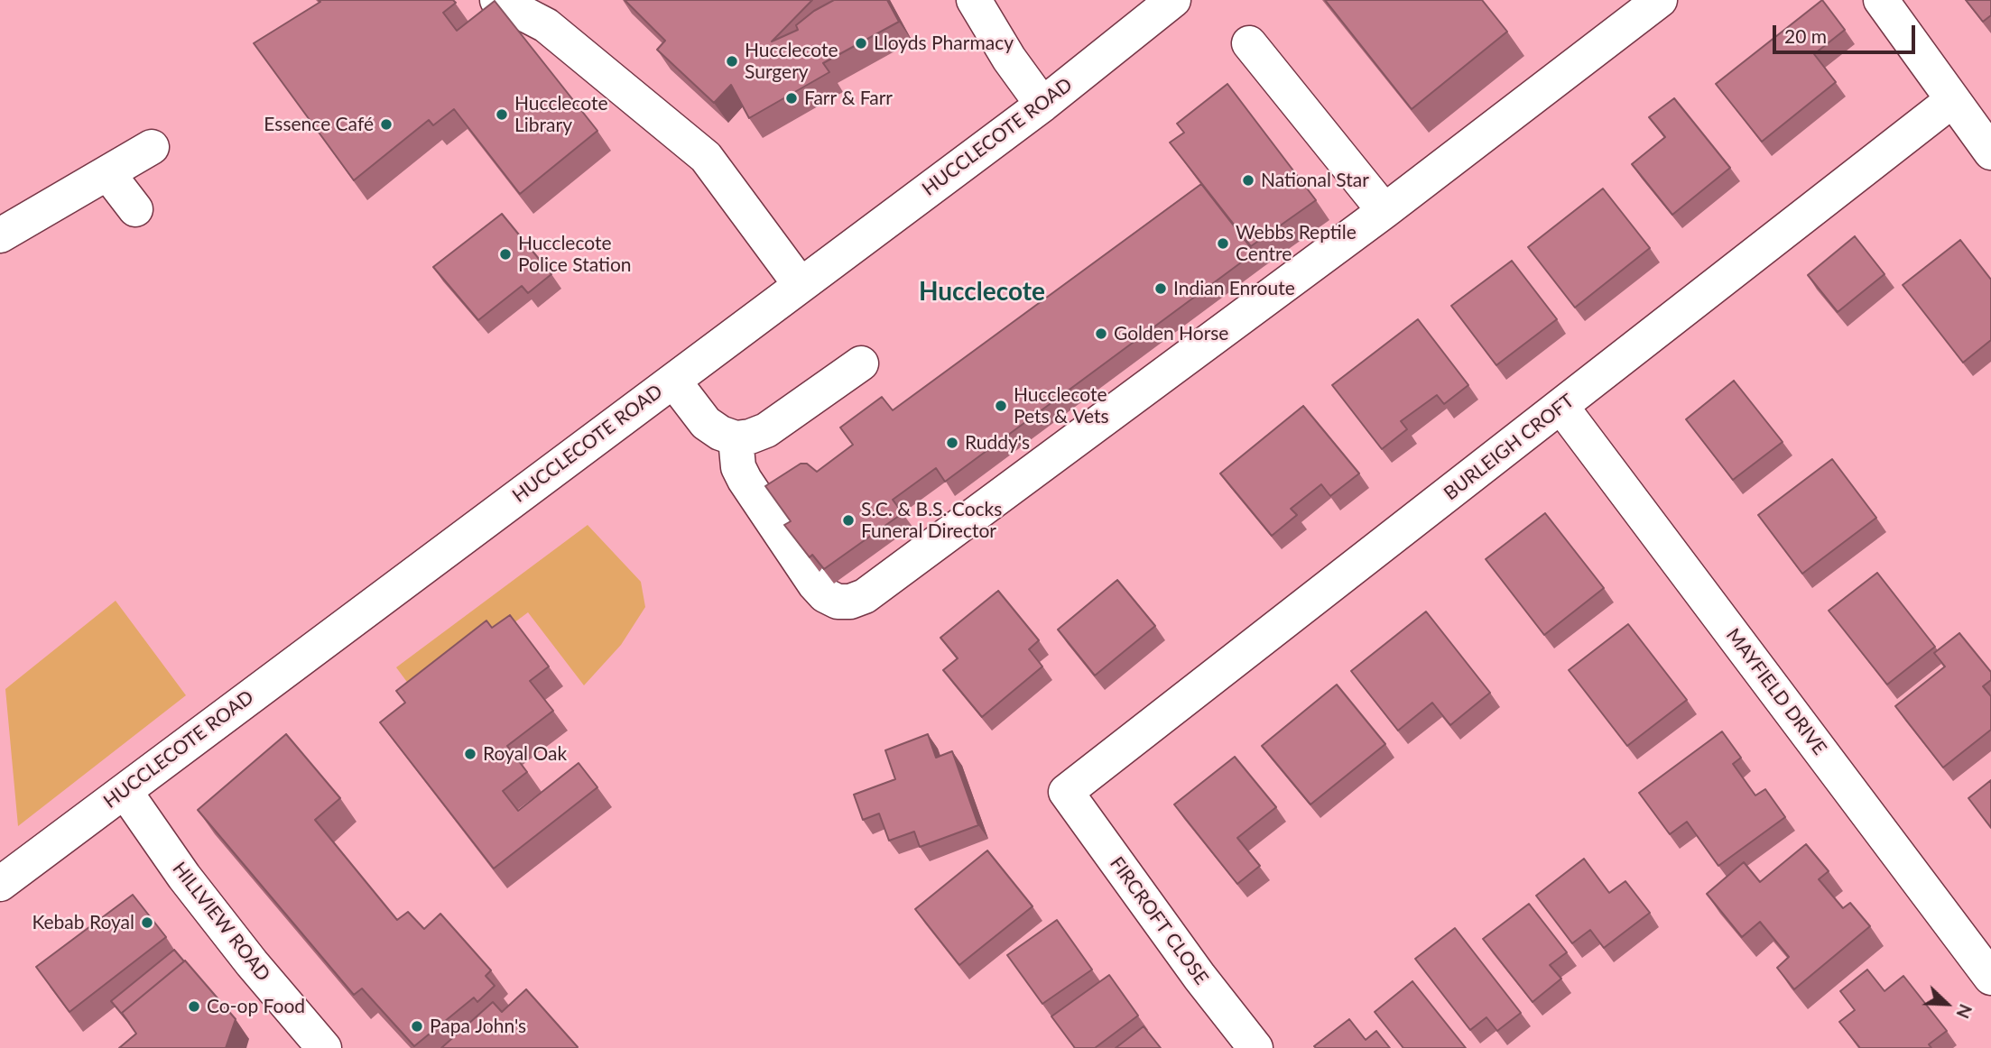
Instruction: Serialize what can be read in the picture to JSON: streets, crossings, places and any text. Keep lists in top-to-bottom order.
{
  "streets": {
    "street": [
      "HUCCLECOTE ROAD",
      "BURLEIGH CROFT",
      "MAYFIELD DRIVE",
      "FIRCROFT CLOSE",
      "HILLVIEW ROAD"
    ]
  },
  "crossings": [
    ["HUCCLECOTE ROAD", "HILLVIEW ROAD"],
    ["BURLEIGH CROFT", "MAYFIELD DRIVE"],
    ["BURLEIGH CROFT", "FIRCROFT CLOSE"]
  ],
  "districts": ["Hucclecote"],
  "places": [
    "Lloyds Pharmacy",
    "Hucclecote Surgery",
    "Farr & Farr",
    "Hucclecote Library",
    "Essence Café",
    "National Star",
    "Webbs Reptile Centre",
    "Hucclecote Police Station",
    "Indian Enroute",
    "Golden Horse",
    "Hucclecote Pets & Vets",
    "Ruddy's",
    "S.C. & B.S. Cocks Funeral Director",
    "Royal Oak",
    "Kebab Royal",
    "Co-op Food",
    "Papa John's"
  ],
  "scale_bar": "20 m",
  "north": "bottom right"
}
